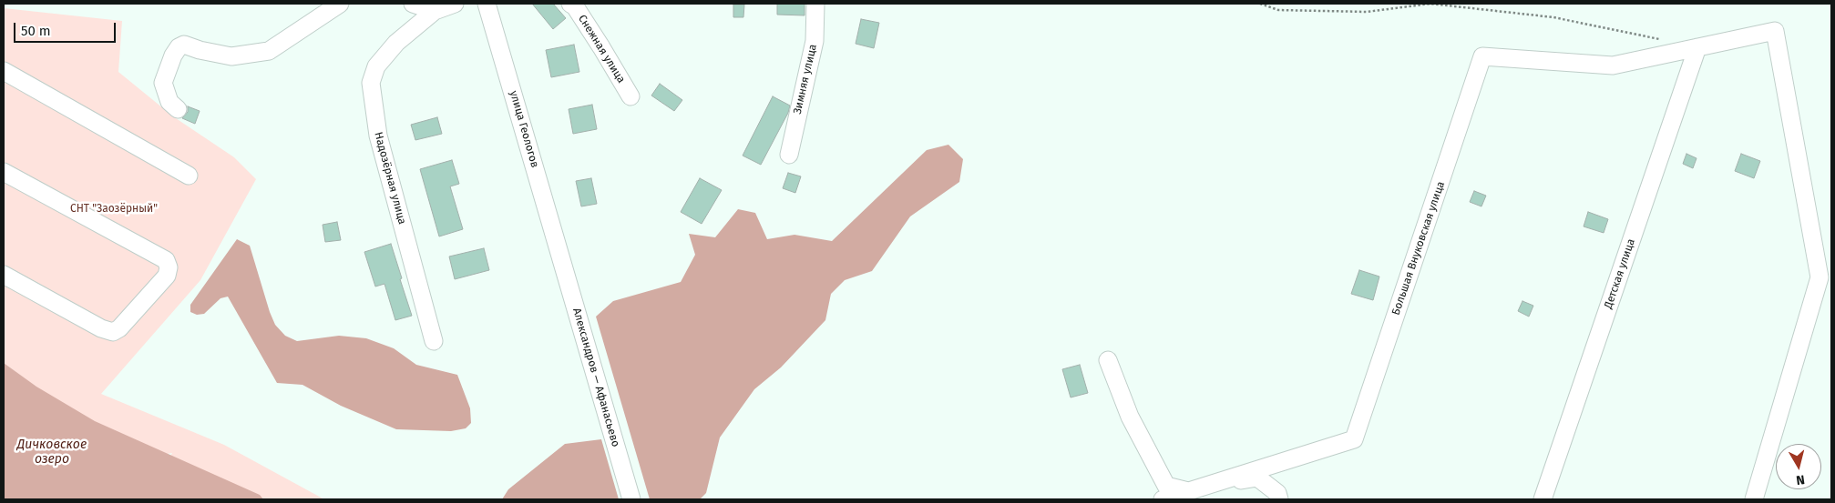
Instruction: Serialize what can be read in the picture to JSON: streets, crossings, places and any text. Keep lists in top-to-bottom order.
{
  "streets": {
    "street": [
      "Снежная улица",
      "Зимняя улица",
      "улица Геологов",
      "Надозёрная улица",
      "Большая Внуковская улица",
      "Детская улица",
      "Александров — Афанасьево"
    ]
  },
  "crossings": [
    ["улица Геологов", "Александров — Афанасьево"],
    ["Большая Внуковская улица", "Детская улица"]
  ],
  "water": ["Дичковское озеро"],
  "parks": ["СНТ \"Заозёрный\""],
  "scale_bar": "50 m",
  "north": "bottom"
}
